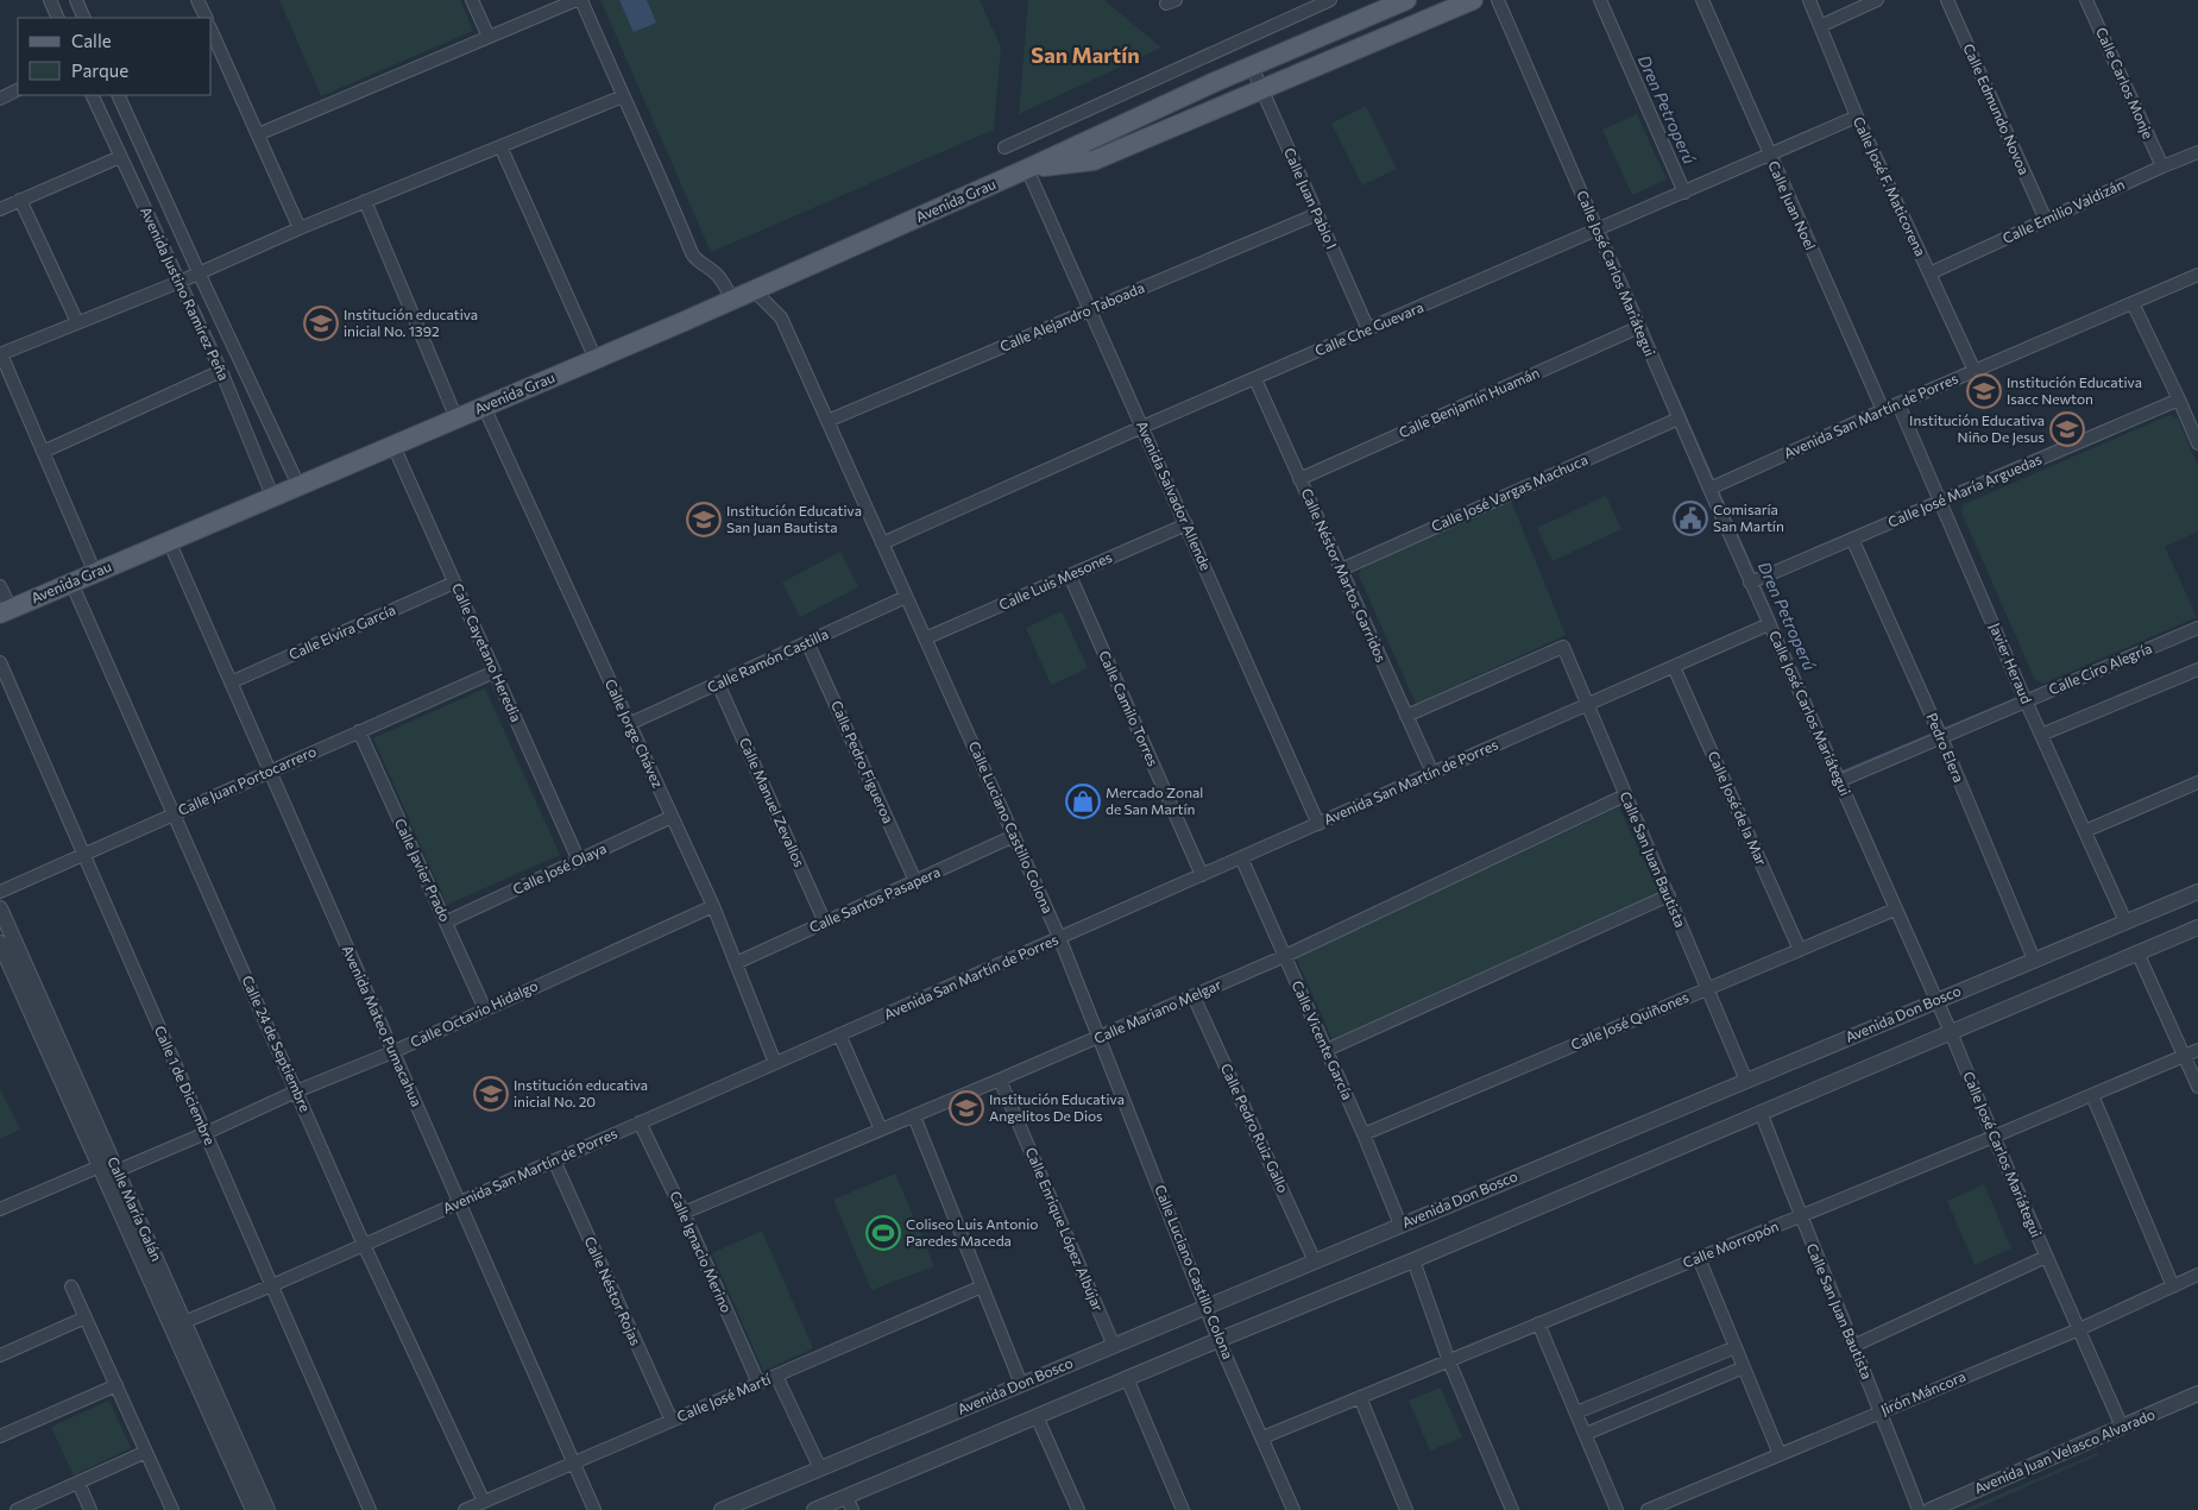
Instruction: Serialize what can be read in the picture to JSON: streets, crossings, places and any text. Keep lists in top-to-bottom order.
{
  "streets": {
    "main road": ["Avenida Grau"],
    "street": [
      "Calle Carlos Monje",
      "Calle Edmundo Novoa",
      "Calle José F. Maticorena",
      "Calle Juan Pablo I",
      "Calle Juan Noel",
      "Calle Emilio Valdizán",
      "Calle José Carlos Mariátegui",
      "Avenida Justino Ramírez Peña",
      "Calle Alejandro Taboada",
      "Calle Che Guevara",
      "Calle Benjamín Huamán",
      "Avenida San Martín de Porres",
      "Calle José María Arguedas",
      "Calle José Vargas Machuca",
      "Avenida Salvador Allende",
      "Calle Néstor Martos Garridos",
      "Calle Luis Mesones",
      "Calle Elvira García",
      "Calle Cayetano Heredia",
      "Calle Ramón Castilla",
      "Javier Heraud",
      "Calle Ciro Alegría",
      "Calle Camilo Torres",
      "Calle Jorge Chávez",
      "Pedro Elera",
      "Calle Pedro Figueroa",
      "Calle Juan Portocarrero",
      "Calle Manuel Zevallos",
      "Calle José de la Mar",
      "Calle Luciano Castillo Colona",
      "Calle San Juan Bautista",
      "Calle José Olaya",
      "Calle Javier Prado",
      "Calle Santos Pasapera",
      "Calle Mariano Melgar",
      "Calle Octavio Hidalgo",
      "Avenida Don Bosco",
      "Calle José Quiñones",
      "Avenida Mateo Pumacahua",
      "Calle Vicente García",
      "Calle 24 de Septiembre",
      "Calle 1 de Diciembre",
      "Calle Pedro Ruiz Gallo",
      "Calle María Galán",
      "Calle Enrique López Albújar",
      "Calle Morropón",
      "Calle Ignacio Merino",
      "Calle Néstor Rojas",
      "Jirón Máncora",
      "Calle José Martí",
      "Avenida Juan Velasco Alvarado"
    ]
  },
  "crossings": [
    ["Calle Carlos Monje", "Calle Emilio Valdizán"],
    ["Calle Edmundo Novoa", "Calle Emilio Valdizán"],
    ["Calle José F. Maticorena", "Calle Emilio Valdizán"],
    ["Calle José F. Maticorena", "Calle Che Guevara"],
    ["Calle José F. Maticorena", "Avenida San Martín de Porres"],
    ["Calle Juan Pablo I", "Avenida Grau"],
    ["Calle Juan Pablo I", "Calle Alejandro Taboada"],
    ["Calle Juan Pablo I", "Calle Che Guevara"],
    ["Avenida Grau", "Avenida Justino Ramírez Peña"],
    ["Avenida Grau", "Avenida Salvador Allende"],
    ["Avenida Grau", "Calle Cayetano Heredia"],
    ["Avenida Grau", "Calle Jorge Chávez"],
    ["Avenida Grau", "Calle Luciano Castillo Colona"],
    ["Avenida Grau", "Avenida Mateo Pumacahua"],
    ["Avenida Grau", "Calle 24 de Septiembre"],
    ["Calle Juan Noel", "Calle Che Guevara"],
    ["Calle Juan Noel", "Avenida San Martín de Porres"],
    ["Calle José Carlos Mariátegui", "Calle Che Guevara"],
    ["Calle José Carlos Mariátegui", "Calle Benjamín Huamán"],
    ["Calle José Carlos Mariátegui", "Avenida San Martín de Porres"],
    ["Calle José Carlos Mariátegui", "Calle José María Arguedas"],
    ["Calle José Carlos Mariátegui", "Calle José Vargas Machuca"],
    ["Calle José Carlos Mariátegui", "Calle Ciro Alegría"],
    ["Calle José Carlos Mariátegui", "Avenida Don Bosco"],
    ["Calle José Carlos Mariátegui", "Calle José Quiñones"],
    ["Calle José Carlos Mariátegui", "Calle Morropón"],
    ["Calle José Carlos Mariátegui", "Jirón Máncora"],
    ["Calle José Carlos Mariátegui", "Avenida Juan Velasco Alvarado"],
    ["Calle Alejandro Taboada", "Avenida Salvador Allende"],
    ["Calle Alejandro Taboada", "Calle Luciano Castillo Colona"],
    ["Calle Che Guevara", "Avenida Salvador Allende"],
    ["Calle Che Guevara", "Calle Néstor Martos Garridos"],
    ["Calle Che Guevara", "Calle Luciano Castillo Colona"],
    ["Calle Benjamín Huamán", "Calle Néstor Martos Garridos"],
    ["Avenida San Martín de Porres", "Avenida Salvador Allende"],
    ["Avenida San Martín de Porres", "Calle Néstor Martos Garridos"],
    ["Avenida San Martín de Porres", "Javier Heraud"],
    ["Avenida San Martín de Porres", "Calle Camilo Torres"],
    ["Avenida San Martín de Porres", "Calle Jorge Chávez"],
    ["Avenida San Martín de Porres", "Calle José de la Mar"],
    ["Avenida San Martín de Porres", "Calle Luciano Castillo Colona"],
    ["Avenida San Martín de Porres", "Calle San Juan Bautista"],
    ["Avenida San Martín de Porres", "Avenida Mateo Pumacahua"],
    ["Avenida San Martín de Porres", "Calle Vicente García"],
    ["Avenida San Martín de Porres", "Calle 24 de Septiembre"],
    ["Avenida San Martín de Porres", "Calle 1 de Diciembre"],
    ["Avenida San Martín de Porres", "Calle María Galán"],
    ["Avenida San Martín de Porres", "Calle Ignacio Merino"],
    ["Avenida San Martín de Porres", "Calle Néstor Rojas"],
    ["Calle José María Arguedas", "Javier Heraud"],
    ["Calle José María Arguedas", "Pedro Elera"],
    ["Calle José Vargas Machuca", "Calle Néstor Martos Garridos"],
    ["Avenida Salvador Allende", "Calle Luis Mesones"],
    ["Calle Néstor Martos Garridos", "Calle San Juan Bautista"],
    ["Calle Luis Mesones", "Calle Camilo Torres"],
    ["Calle Luis Mesones", "Calle Luciano Castillo Colona"],
    ["Calle Elvira García", "Calle Cayetano Heredia"],
    ["Calle Elvira García", "Avenida Mateo Pumacahua"],
    ["Calle Cayetano Heredia", "Calle Juan Portocarrero"],
    ["Calle Cayetano Heredia", "Calle José Olaya"],
    ["Calle Ramón Castilla", "Calle Jorge Chávez"],
    ["Calle Ramón Castilla", "Calle Pedro Figueroa"],
    ["Calle Ramón Castilla", "Calle Manuel Zevallos"],
    ["Calle Ramón Castilla", "Calle Luciano Castillo Colona"],
    ["Javier Heraud", "Calle Ciro Alegría"],
    ["Javier Heraud", "Avenida Don Bosco"],
    ["Calle Ciro Alegría", "Pedro Elera"],
    ["Calle Jorge Chávez", "Calle José Olaya"],
    ["Calle Jorge Chávez", "Calle Santos Pasapera"],
    ["Calle Jorge Chávez", "Calle Octavio Hidalgo"],
    ["Pedro Elera", "Avenida Don Bosco"],
    ["Calle Pedro Figueroa", "Calle Santos Pasapera"],
    ["Calle Juan Portocarrero", "Calle Javier Prado"],
    ["Calle Juan Portocarrero", "Avenida Mateo Pumacahua"],
    ["Calle Juan Portocarrero", "Calle 24 de Septiembre"],
    ["Calle Juan Portocarrero", "Calle 1 de Diciembre"],
    ["Calle Manuel Zevallos", "Calle Santos Pasapera"],
    ["Calle José de la Mar", "Calle José Quiñones"],
    ["Calle Luciano Castillo Colona", "Calle Santos Pasapera"],
    ["Calle Luciano Castillo Colona", "Calle Mariano Melgar"],
    ["Calle Luciano Castillo Colona", "Avenida Don Bosco"],
    ["Calle Luciano Castillo Colona", "Calle Morropón"],
    ["Calle San Juan Bautista", "Calle Mariano Melgar"],
    ["Calle San Juan Bautista", "Avenida Don Bosco"],
    ["Calle San Juan Bautista", "Calle José Quiñones"],
    ["Calle San Juan Bautista", "Calle Morropón"],
    ["Calle San Juan Bautista", "Jirón Máncora"],
    ["Calle José Olaya", "Calle Javier Prado"],
    ["Calle Javier Prado", "Calle Octavio Hidalgo"],
    ["Calle Mariano Melgar", "Calle Vicente García"],
    ["Calle Mariano Melgar", "Calle Pedro Ruiz Gallo"],
    ["Calle Mariano Melgar", "Calle Enrique López Albújar"],
    ["Calle Mariano Melgar", "Calle Ignacio Merino"],
    ["Calle Octavio Hidalgo", "Avenida Mateo Pumacahua"],
    ["Calle Octavio Hidalgo", "Calle 24 de Septiembre"],
    ["Calle Octavio Hidalgo", "Calle 1 de Diciembre"],
    ["Calle Octavio Hidalgo", "Calle María Galán"],
    ["Avenida Don Bosco", "Calle Vicente García"],
    ["Avenida Don Bosco", "Calle Pedro Ruiz Gallo"],
    ["Avenida Don Bosco", "Calle Enrique López Albújar"],
    ["Calle José Quiñones", "Calle Vicente García"],
    ["Avenida Mateo Pumacahua", "Calle José Martí"],
    ["Calle 24 de Septiembre", "Calle José Martí"],
    ["Calle Ignacio Merino", "Calle José Martí"],
    ["Calle Néstor Rojas", "Calle José Martí"]
  ],
  "districts": ["San Martín"],
  "water": ["Dren Petroperú"],
  "places": {
    "school or university": [
      "Institución educativa inicial No. 1392",
      "Institución Educativa Isacc Newton",
      "Institución Educativa Niño De Jesus",
      "Institución Educativa San Juan Bautista",
      "Institución educativa inicial No. 20",
      "Institución Educativa Angelitos De Dios"
    ],
    "public building": ["Comisaría San Martín"],
    "shop": ["Mercado Zonal de San Martín"],
    "sports": ["Coliseo Luis Antonio Paredes Maceda"]
  },
  "legend": ["Calle", "Parque"]
}
